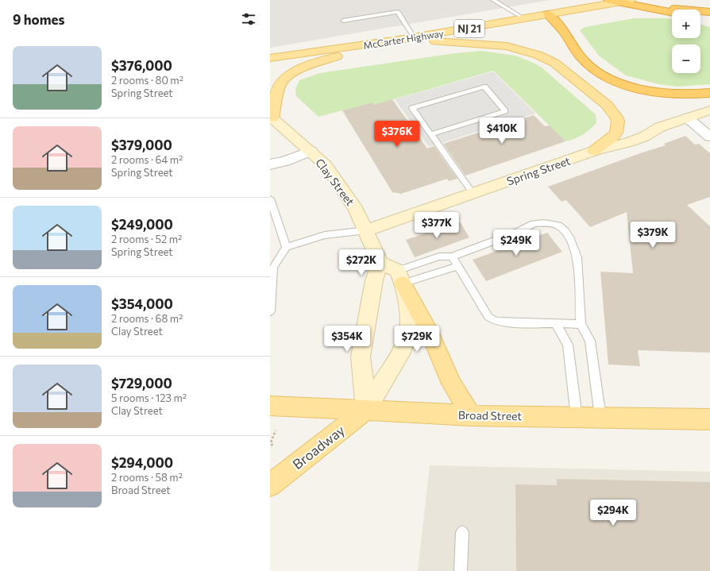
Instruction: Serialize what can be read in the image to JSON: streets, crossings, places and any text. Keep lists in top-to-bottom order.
{
  "streets": {
    "main road": [
      "NJ 21",
      "McCarter Highway",
      "Spring Street",
      "Clay Street",
      "Broad Street",
      "Broadway"
    ]
  },
  "crossings": [
    ["Spring Street", "Clay Street"],
    ["Broad Street", "Broadway"]
  ],
  "page": {
    "heading": "9 homes",
    "map_buttons": ["+", "−"],
    "list": [
      {
        "name": "$376,000",
        "note": "2 rooms · 80 m² · Spring Street"
      },
      {
        "name": "$379,000",
        "note": "2 rooms · 64 m² · Spring Street"
      },
      {
        "name": "$249,000",
        "note": "2 rooms · 52 m² · Spring Street"
      },
      {
        "name": "$354,000",
        "note": "2 rooms · 68 m² · Clay Street"
      },
      {
        "name": "$729,000",
        "note": "5 rooms · 123 m² · Clay Street"
      },
      {
        "name": "$294,000",
        "note": "2 rooms · 58 m² · Broad Street"
      }
    ],
    "price": [
      "$410K",
      "$376K",
      "$377K",
      "$379K",
      "$249K",
      "$272K",
      "$354K",
      "$729K",
      "$294K"
    ]
  }
}
